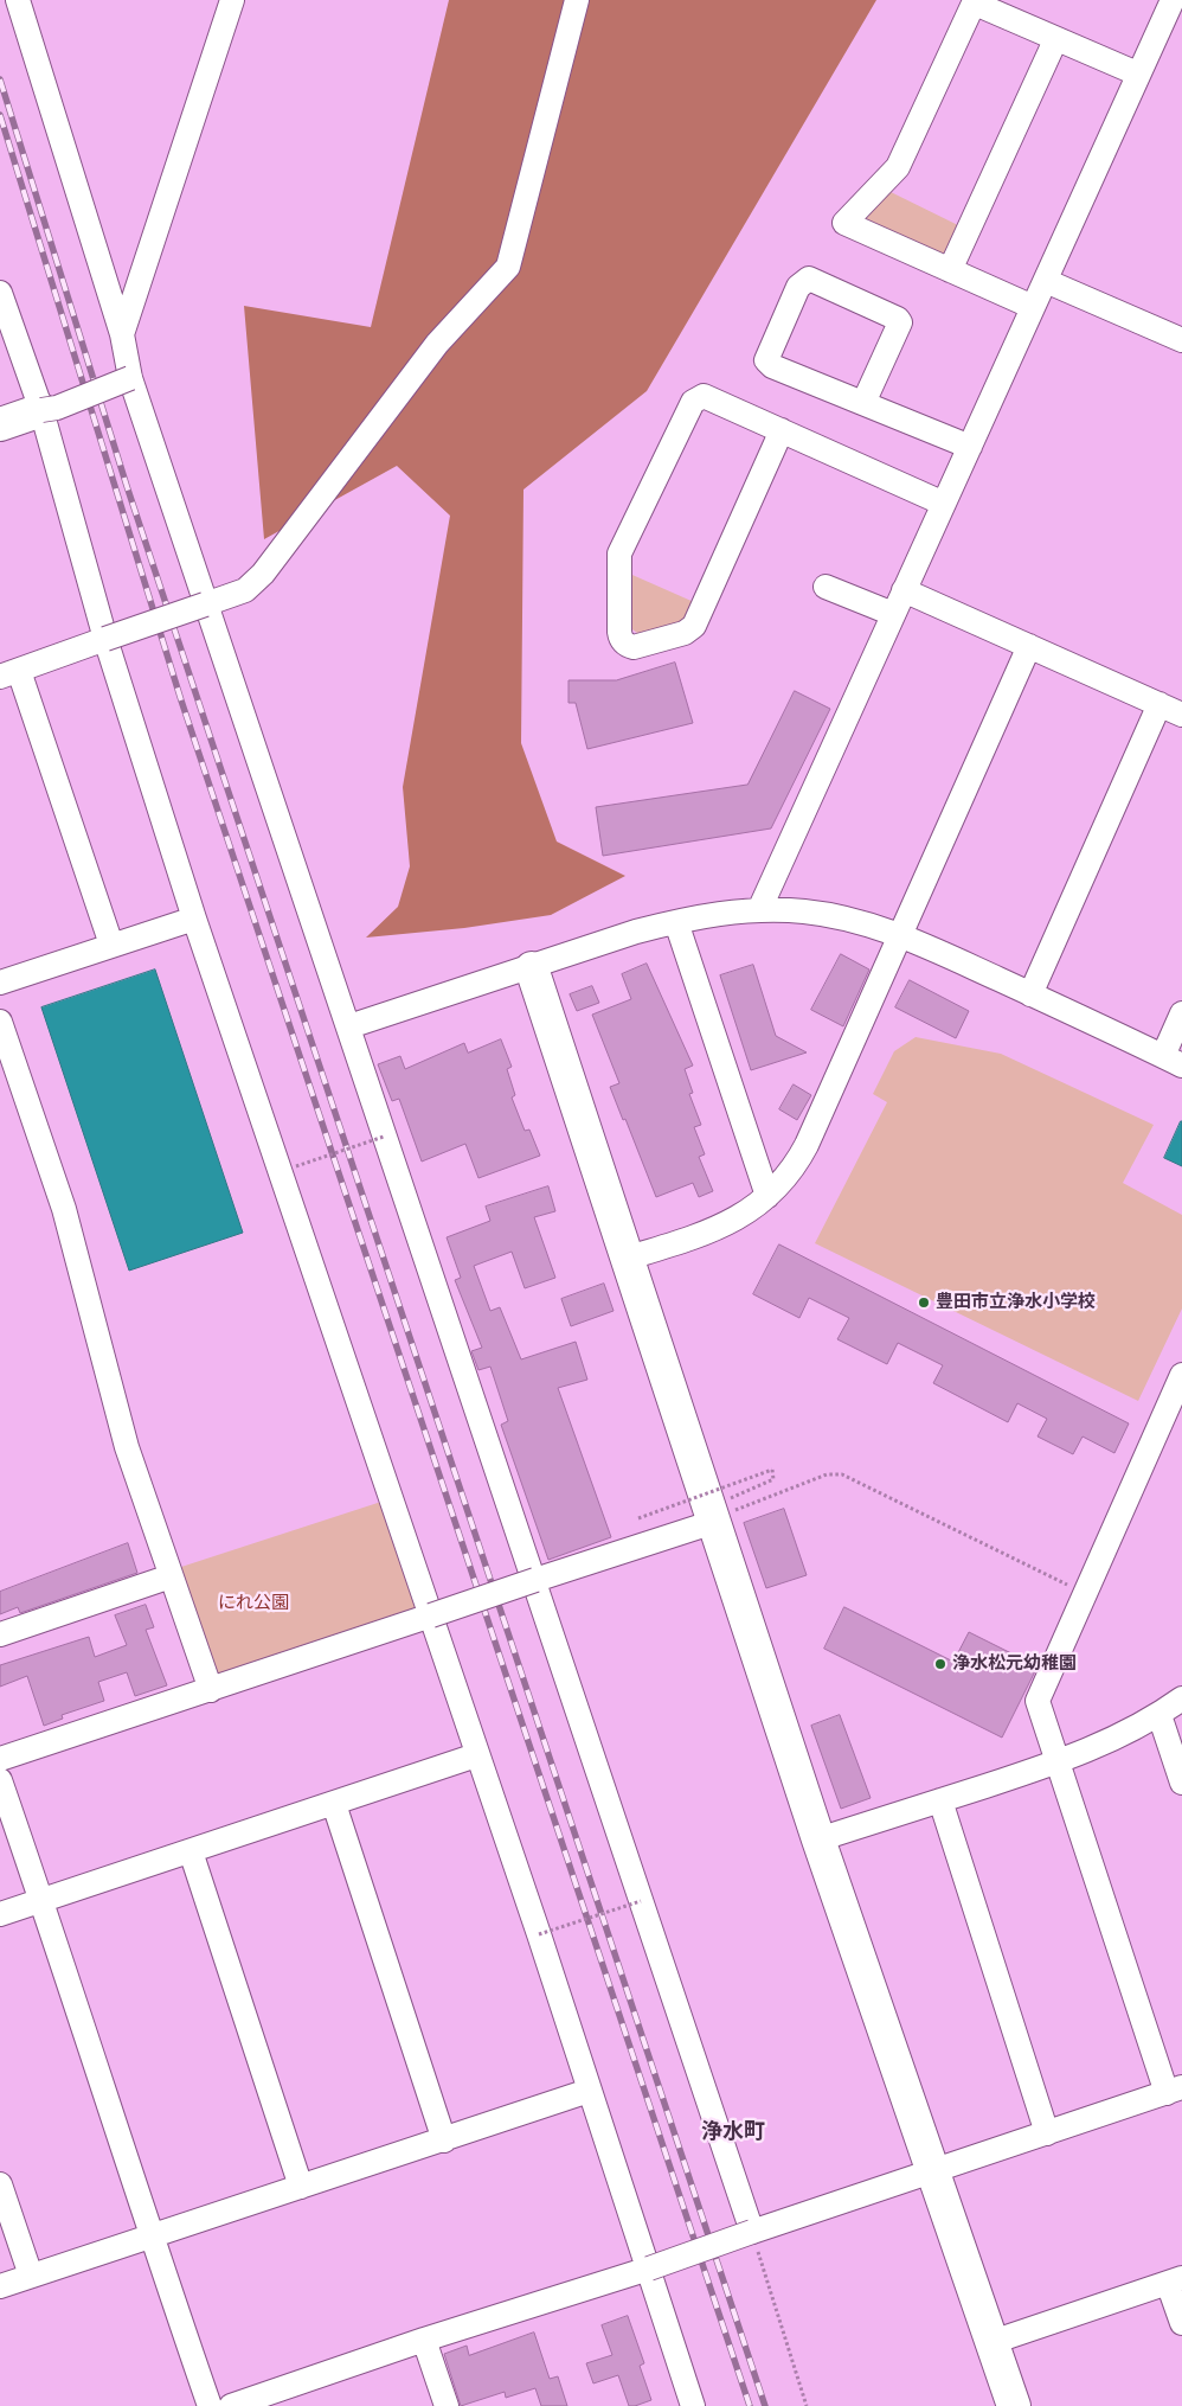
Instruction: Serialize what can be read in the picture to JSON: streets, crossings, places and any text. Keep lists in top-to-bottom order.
{
  "districts": ["浄水町"],
  "parks": ["にれ公園"],
  "places": ["豊田市立浄水小学校", "浄水松元幼稚園"]
}
